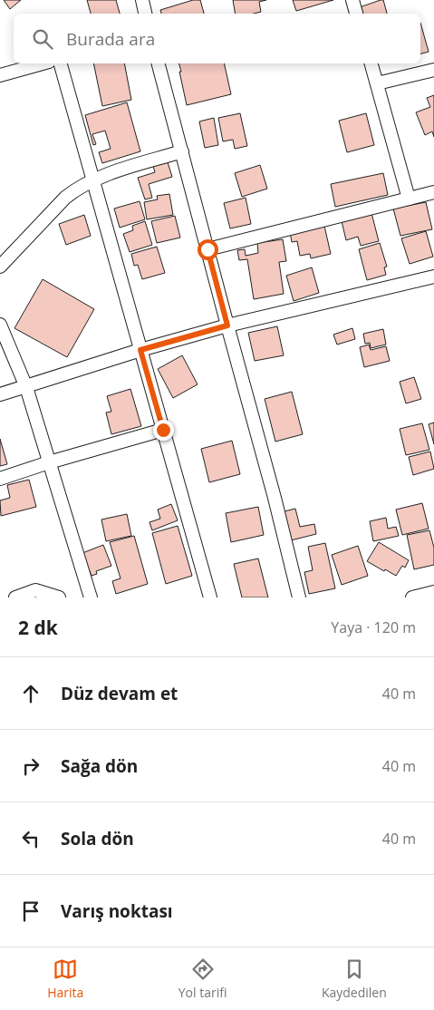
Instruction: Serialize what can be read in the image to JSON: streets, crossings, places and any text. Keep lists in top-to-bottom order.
{
  "page": {
    "search": "Burada ara",
    "heading": ["2 dk", "Yaya · 120 m"],
    "list": [
      ["Düz devam et", "40 m"],
      ["Sağa dön", "40 m"],
      ["Sola dön", "40 m"],
      "Varış noktası"
    ],
    "nav": ["Harita", "Yol tarifi", "Kaydedilen"]
  }
}
